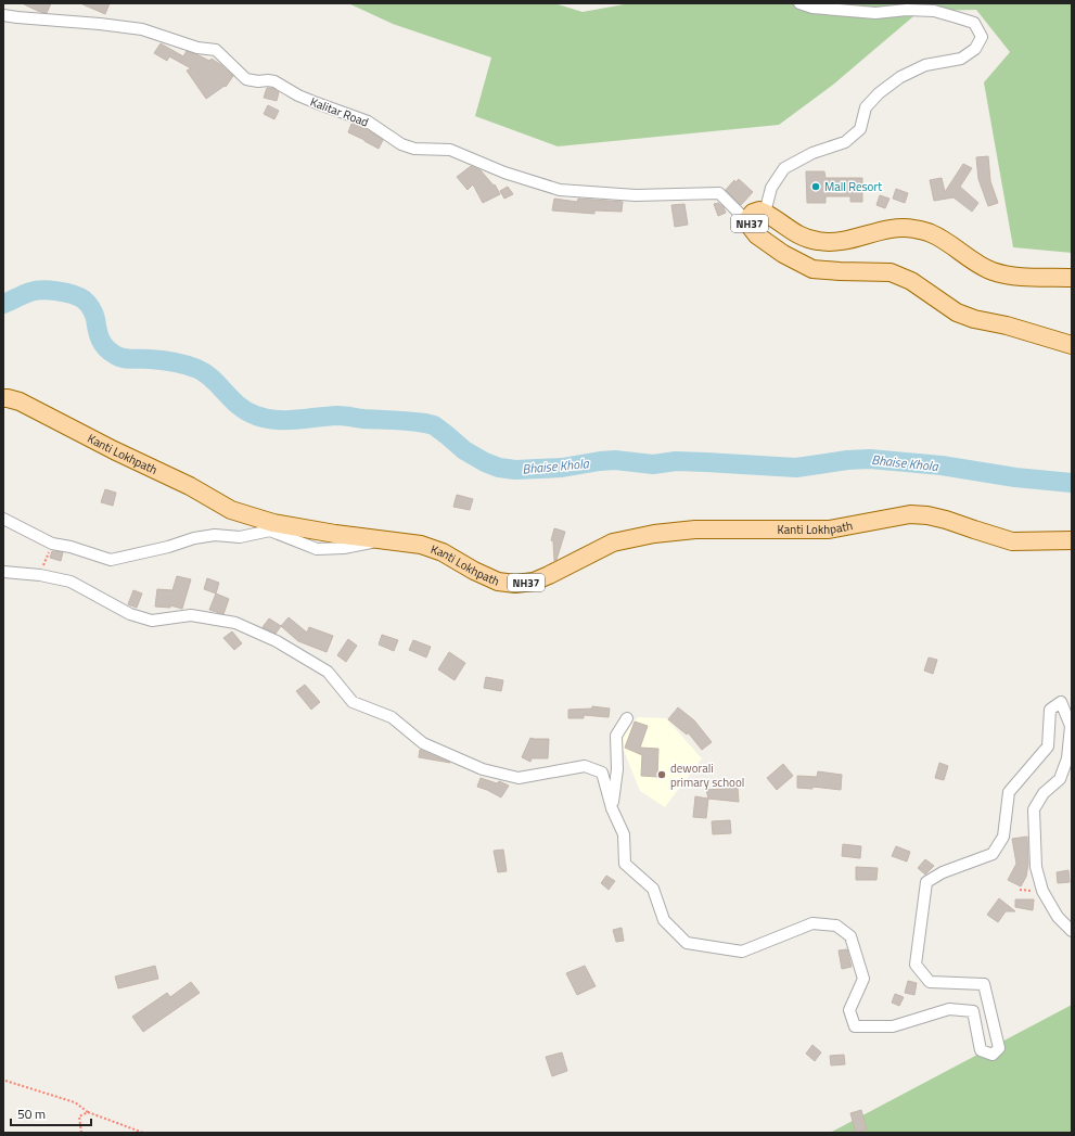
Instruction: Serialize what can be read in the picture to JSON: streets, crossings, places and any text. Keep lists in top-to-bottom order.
{
  "streets": {
    "main road": ["NH37", "Kanti Lokhpath"],
    "street": ["Kalitar Road"]
  },
  "crossings": [
    ["Kalitar Road", "NH37"]
  ],
  "water": ["Bhaise Khola"],
  "places": ["Mall Resort", "deworali primary school"],
  "scale_bar": "50 m"
}
